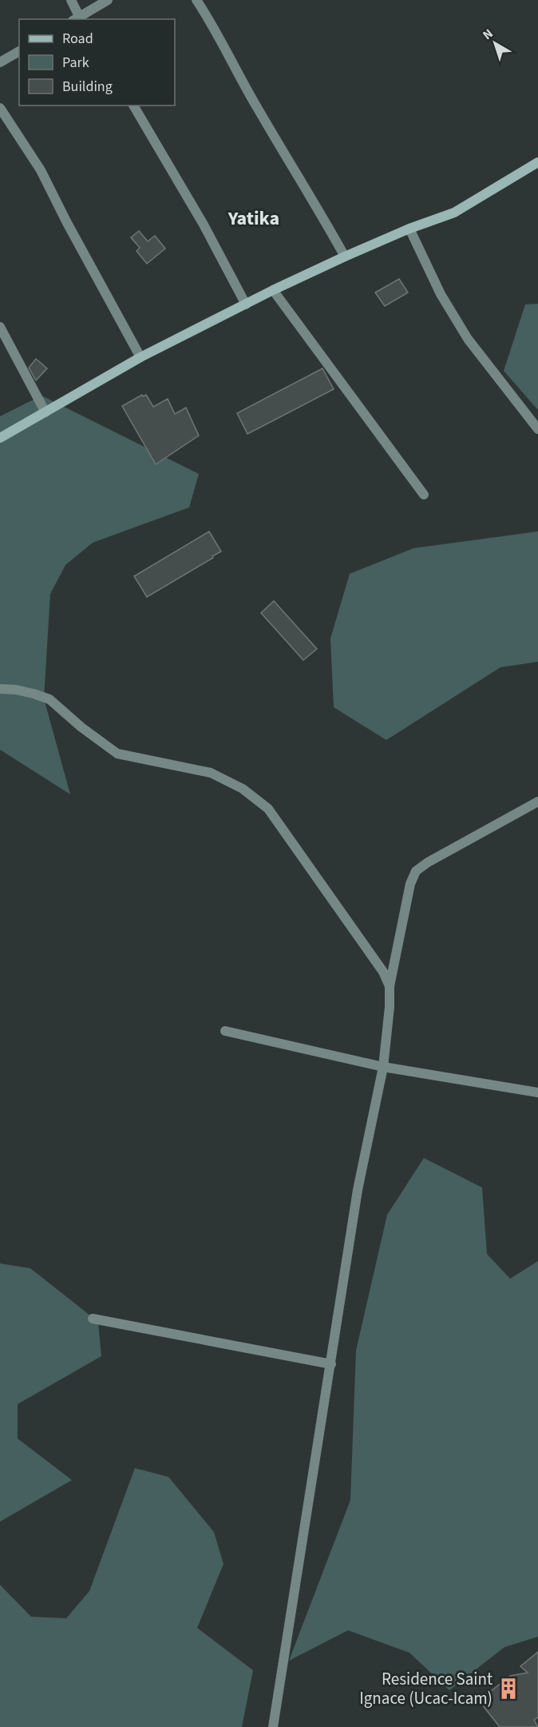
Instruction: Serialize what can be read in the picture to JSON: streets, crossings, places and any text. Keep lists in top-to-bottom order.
{
  "districts": ["Yatika"],
  "places": {
    "building": ["Residence Saint Ignace (Ucac-Icam)"]
  },
  "legend": ["Road", "Park", "Building"],
  "north": "top left"
}
